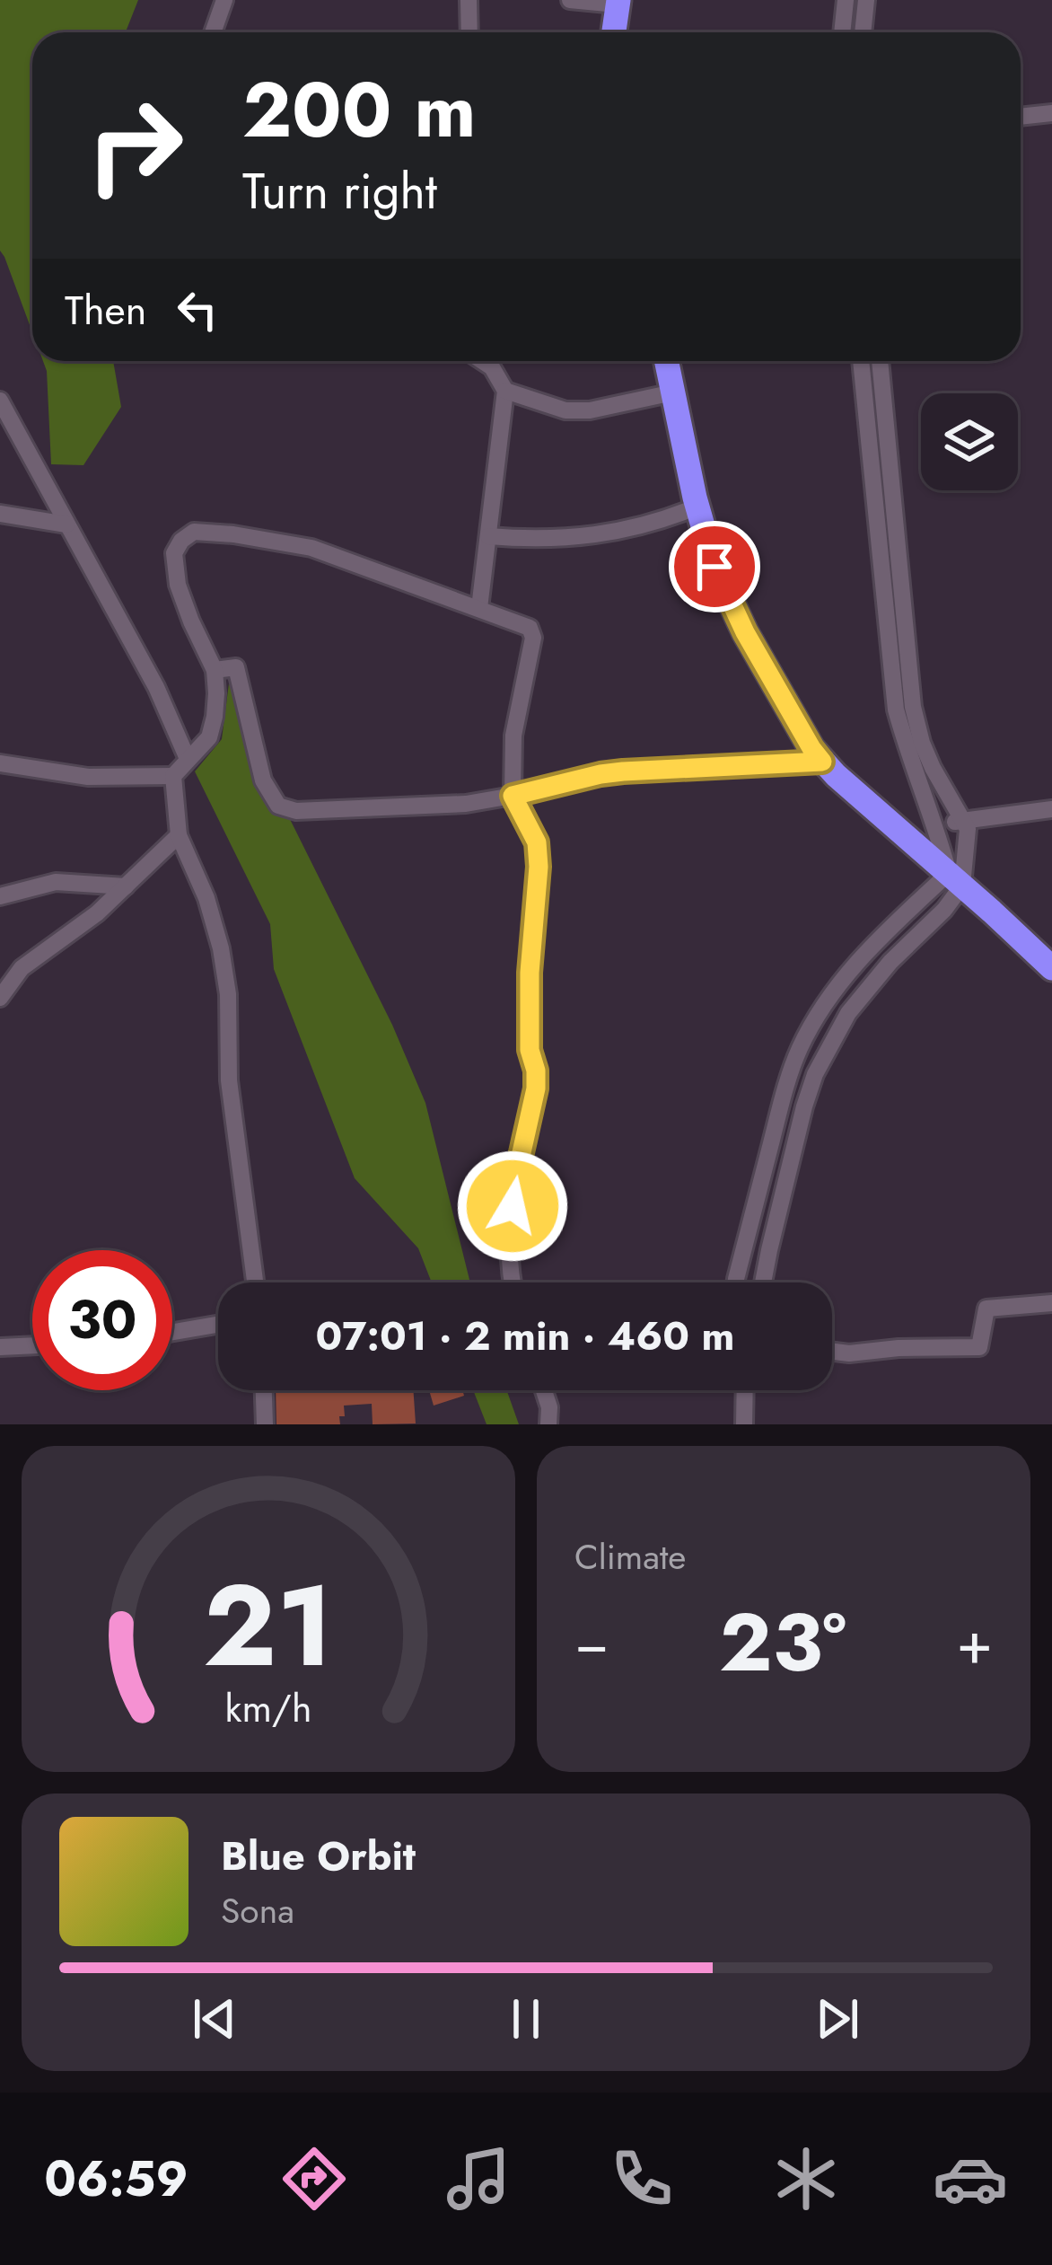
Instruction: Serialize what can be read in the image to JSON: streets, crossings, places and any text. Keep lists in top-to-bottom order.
{
  "page": {
    "turn": ["200 m", "Turn right"],
    "then": "Then",
    "limit": "30",
    "trip": "07:01 · 2 min · 460 m",
    "tile": "Climate",
    "heat": ["−", "23°", "+"],
    "song": ["Blue Orbit", "Sona"],
    "tabs": "06:59",
    "gauge": ["21", "km/h"]
  }
}
